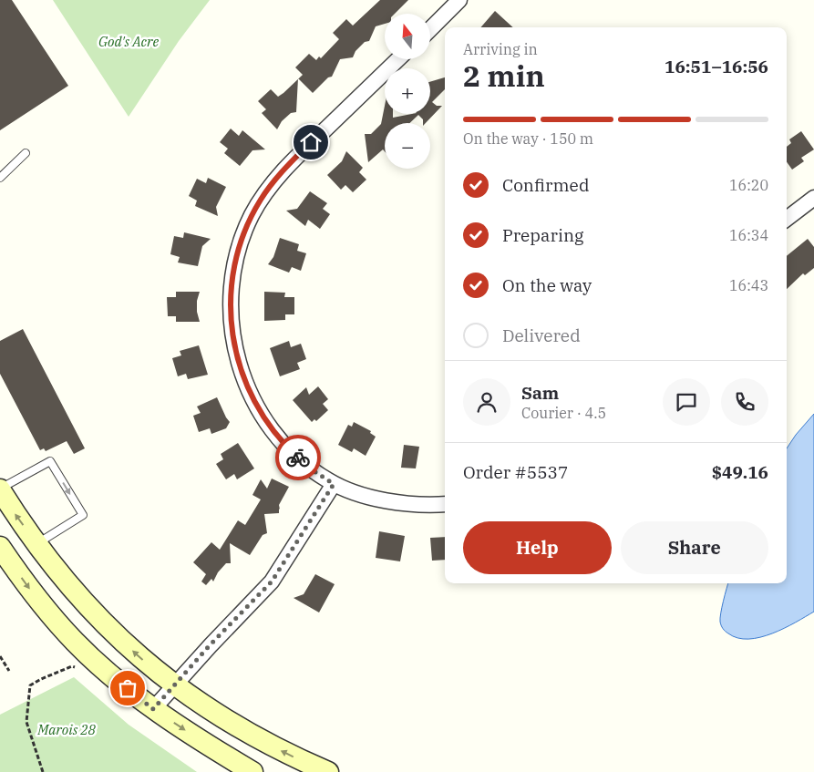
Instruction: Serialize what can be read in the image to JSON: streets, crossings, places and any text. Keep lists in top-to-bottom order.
{
  "parks": ["God's Acre", "Marois 28"],
  "north": "top",
  "page": {
    "map_buttons": ["+", "−"],
    "heading": ["2 min", "Arriving in", "16:51–16:56"],
    "panel": [
      "Sam",
      "Courier · 4.5",
      "Order #5537",
      "$49.16"
    ],
    "bar": "On the way · 150 m",
    "list": [
      ["Confirmed", "16:20"],
      ["Preparing", "16:34"],
      ["On the way", "16:43"],
      "Delivered"
    ],
    "buttons": ["Help", "Share"]
  }
}
